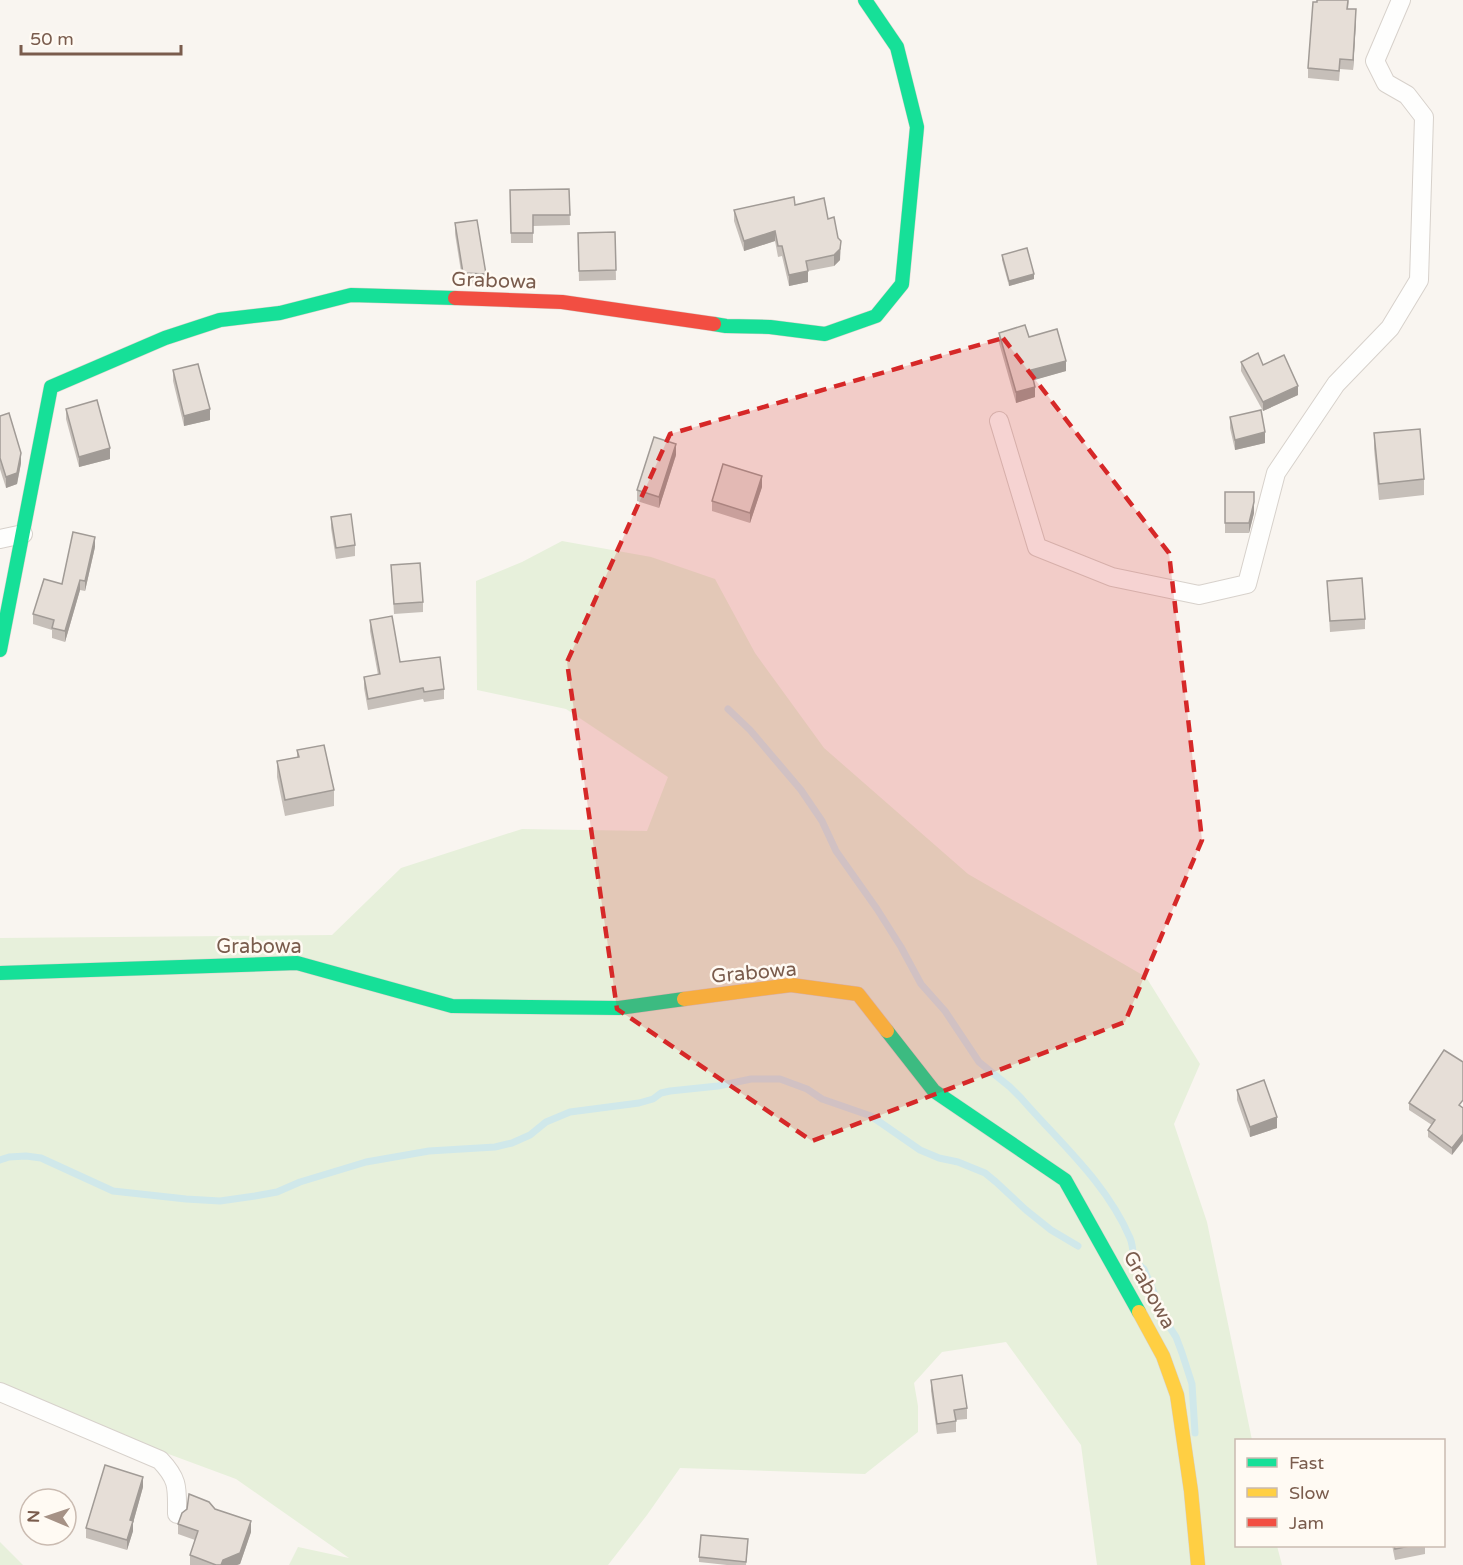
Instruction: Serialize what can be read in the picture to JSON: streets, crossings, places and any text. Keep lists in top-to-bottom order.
{
  "streets": {
    "street": ["Grabowa"]
  },
  "legend": ["Fast", "Slow", "Jam"],
  "scale_bar": "50 m",
  "north": "left"
}
